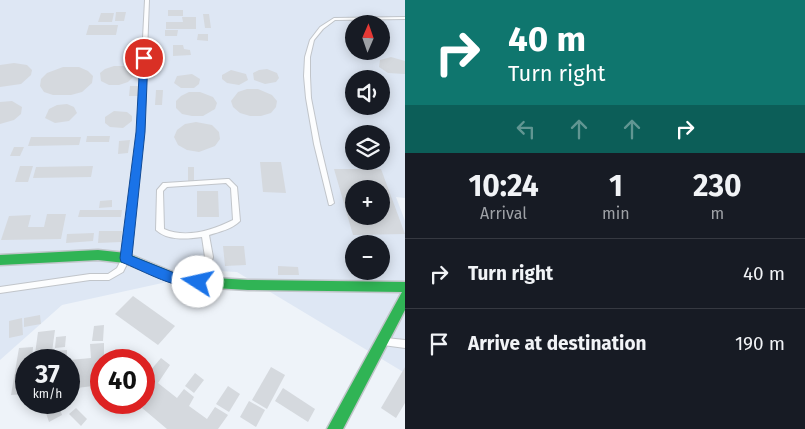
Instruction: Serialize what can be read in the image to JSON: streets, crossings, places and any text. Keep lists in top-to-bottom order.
{
  "north": "top",
  "page": {
    "turn": ["40 m", "Turn right"],
    "map_buttons": ["+", "−"],
    "eta": [
      "10:24",
      "Arrival",
      "1",
      "min",
      "230",
      "m"
    ],
    "list": [
      {
        "name": "Turn right",
        "value": "40 m"
      },
      {
        "name": "Arrive at destination",
        "value": "190 m"
      }
    ],
    "speed": "37 km/h",
    "limit": "40"
  }
}
